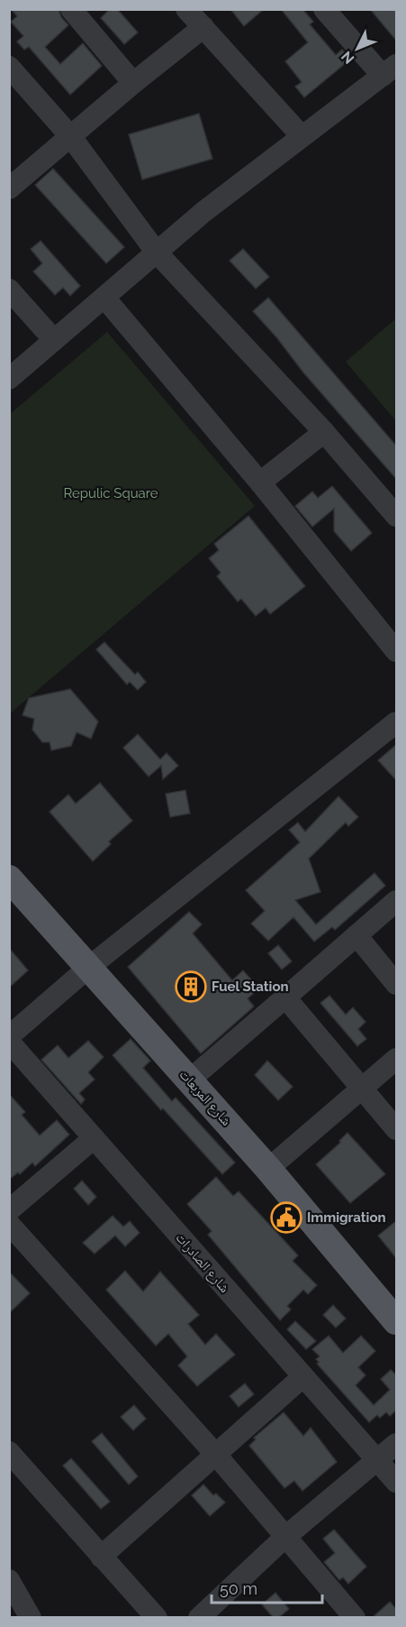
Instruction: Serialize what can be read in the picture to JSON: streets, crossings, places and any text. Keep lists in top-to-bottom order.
{
  "streets": {
    "main road": ["شارع المربعات"],
    "street": ["شارع الصادرات"]
  },
  "parks": ["Repulic Square"],
  "places": {
    "building": ["Fuel Station"],
    "public building": ["Immigration"]
  },
  "scale_bar": "50 m",
  "north": "bottom left"
}
